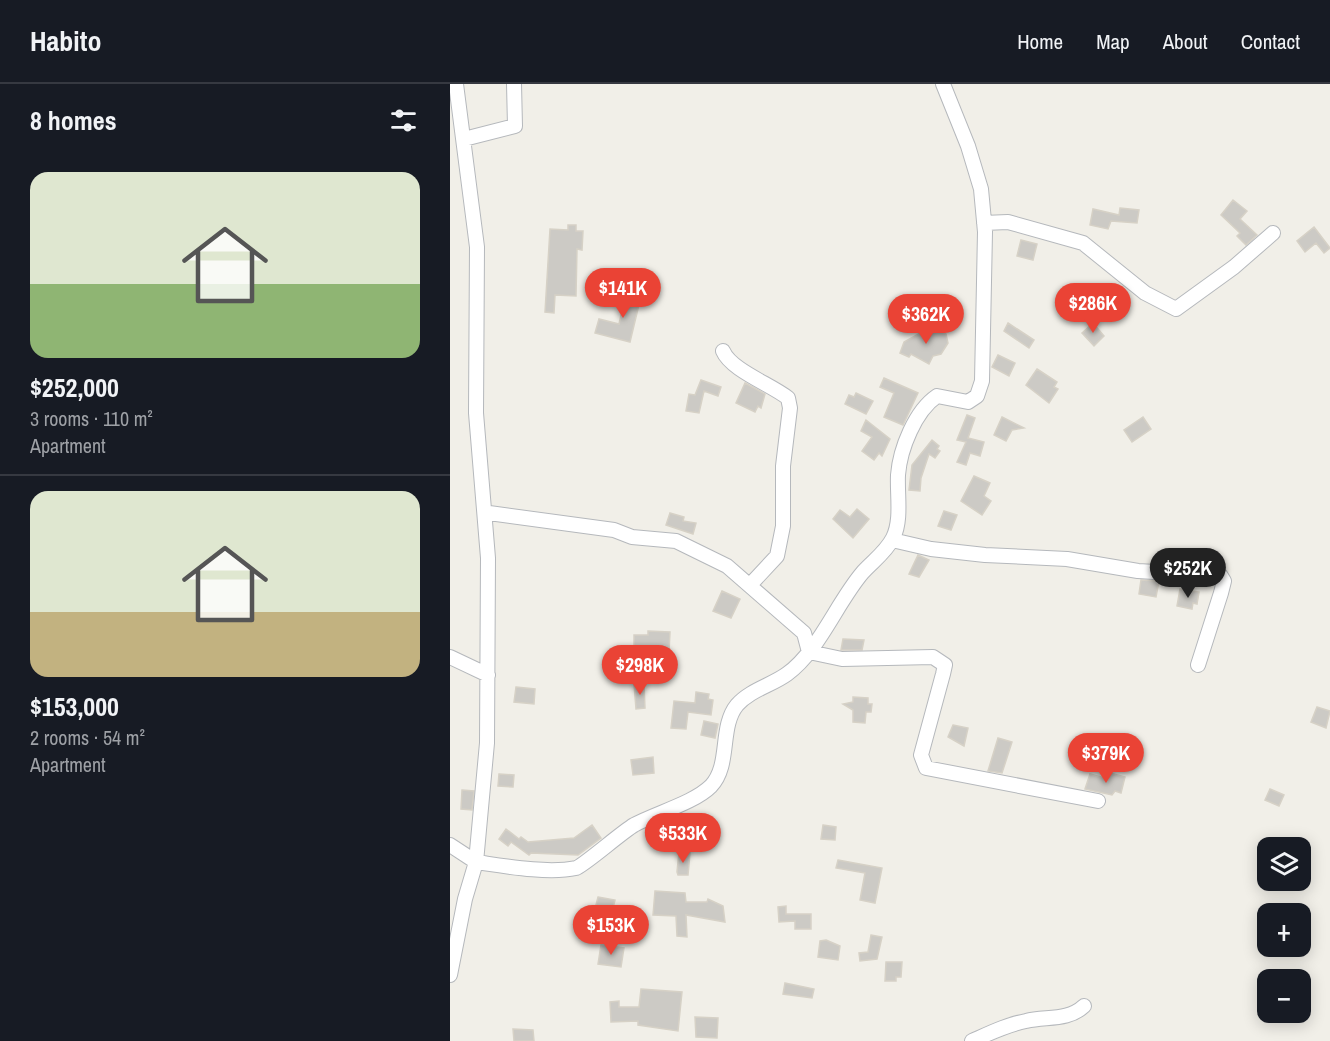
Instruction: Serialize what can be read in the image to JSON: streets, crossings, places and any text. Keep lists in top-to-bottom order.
{
  "page": {
    "header": "Habito",
    "nav": [
      "Home",
      "Map",
      "About",
      "Contact"
    ],
    "heading": "8 homes",
    "list": [
      {
        "name": "$252,000",
        "note": "3 rooms · 110 m² · Apartment"
      },
      {
        "name": "$153,000",
        "note": "2 rooms · 54 m² · Apartment"
      }
    ],
    "price": [
      "$141K",
      "$286K",
      "$362K",
      "$252K",
      "$298K",
      "$379K",
      "$533K",
      "$153K"
    ],
    "map_buttons": ["+", "−"]
  }
}
